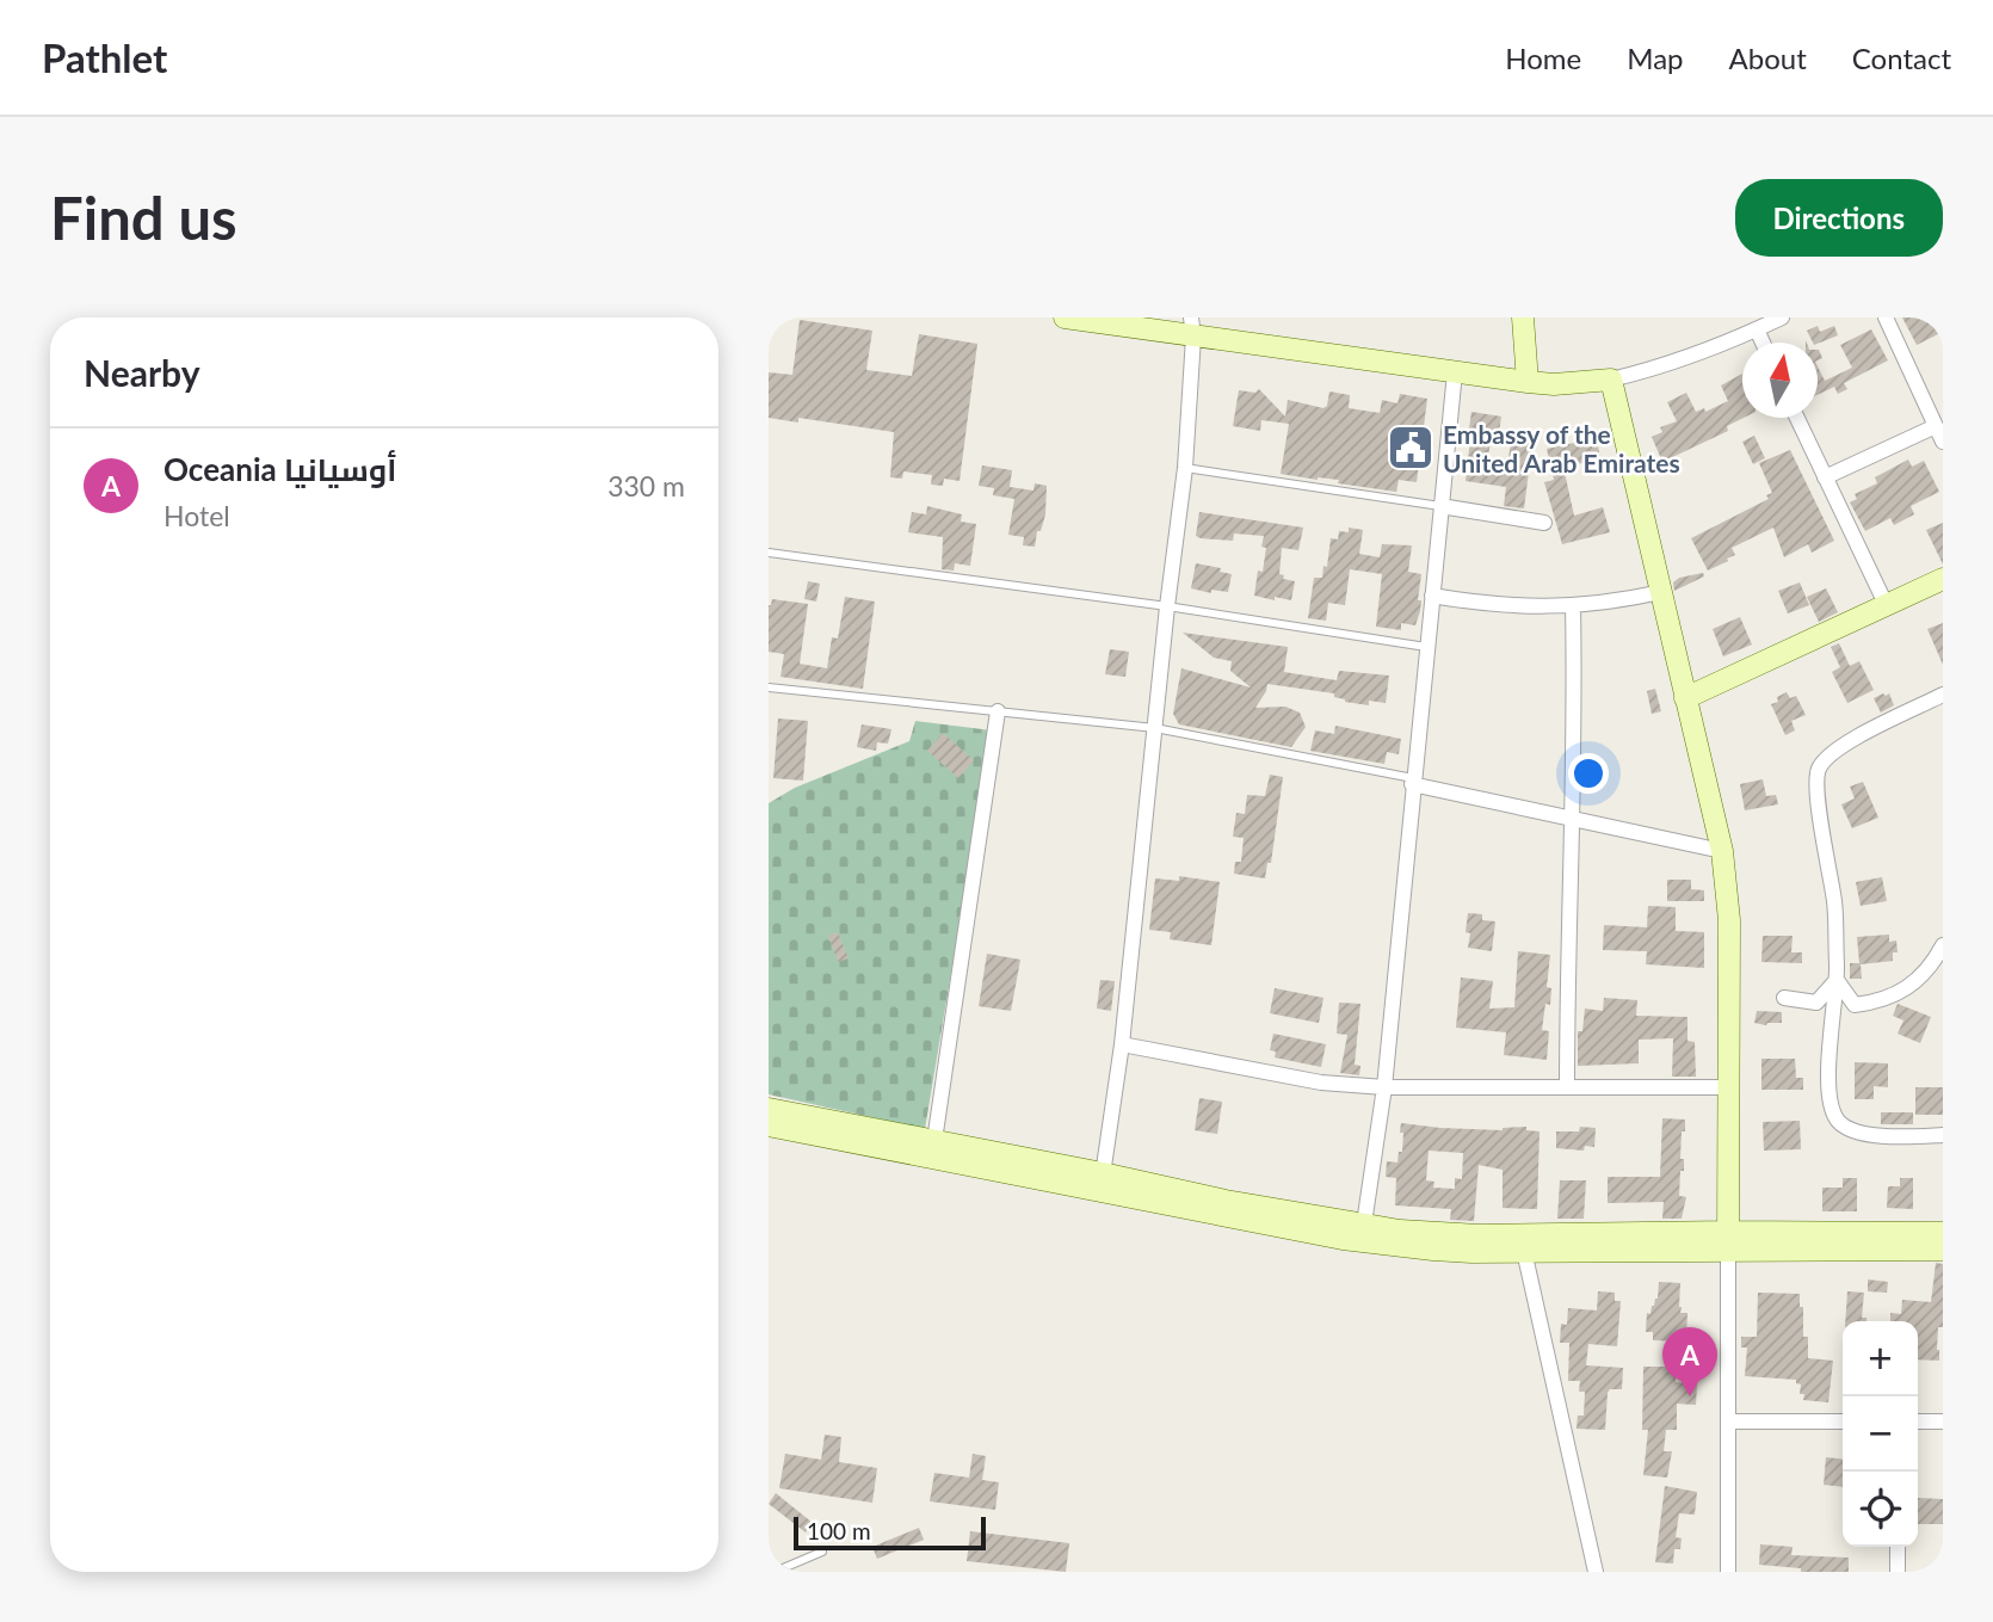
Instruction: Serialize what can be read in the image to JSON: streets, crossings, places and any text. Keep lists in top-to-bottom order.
{
  "places": {
    "public building": ["Embassy of the United Arab Emirates"]
  },
  "scale_bar": "100 m",
  "north": "top",
  "page": {
    "header": "Pathlet",
    "nav": [
      "Home",
      "Map",
      "About",
      "Contact"
    ],
    "buttons": "Directions",
    "title": "Find us",
    "heading": "Nearby",
    "list": [
      {
        "mark": "A",
        "name": "Oceania أوسيانيا",
        "note": "Hotel",
        "value": "330 m"
      }
    ],
    "map_buttons": ["+", "−"],
    "pins": "A",
    "scale": "100 m"
  }
}
